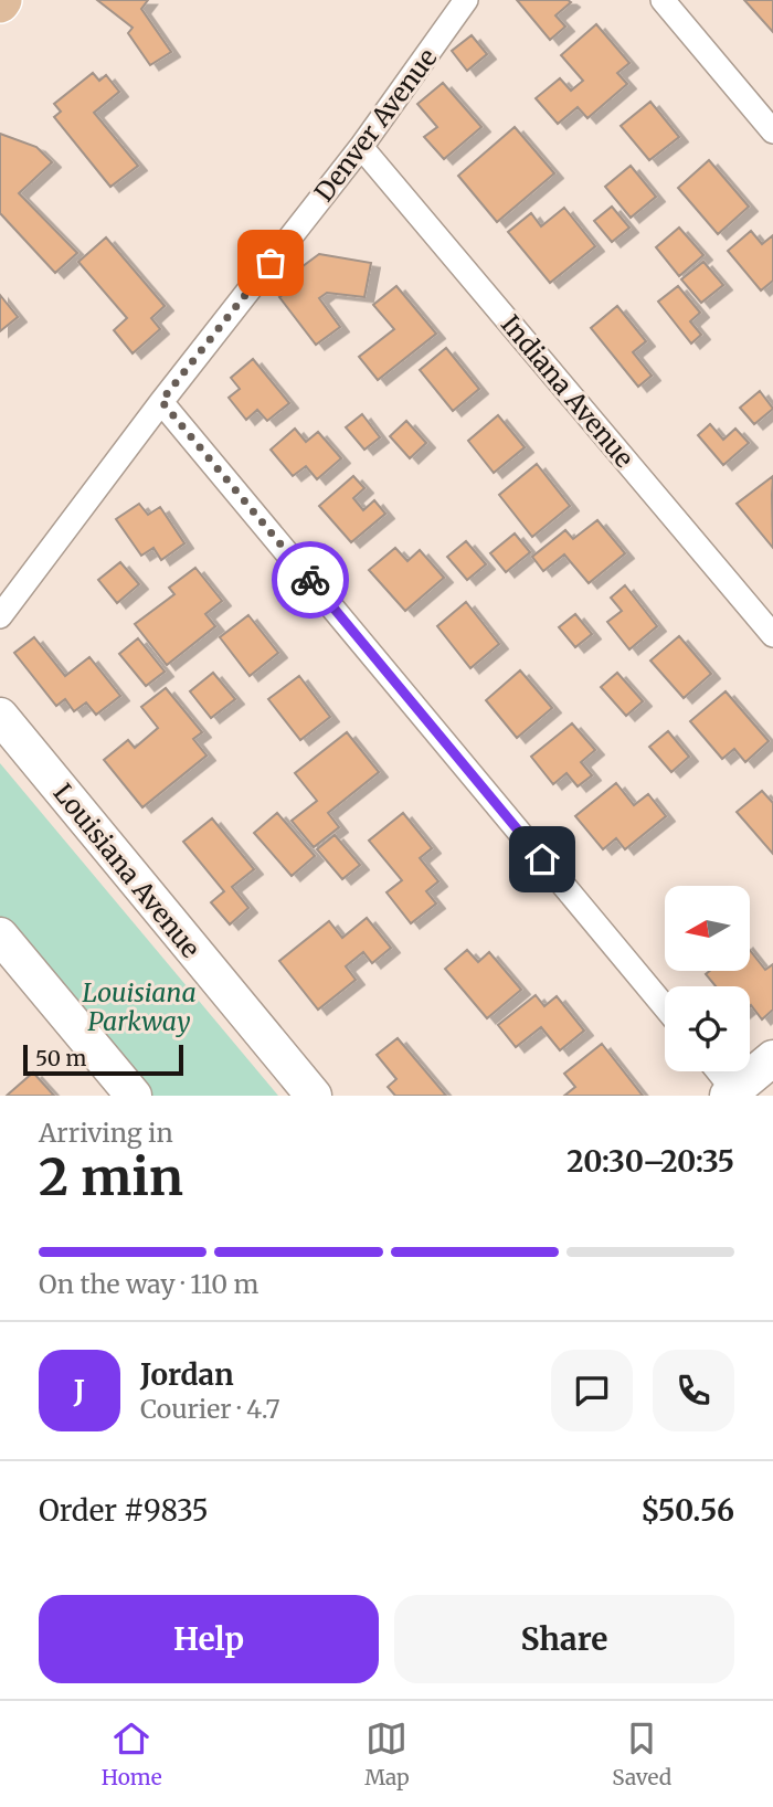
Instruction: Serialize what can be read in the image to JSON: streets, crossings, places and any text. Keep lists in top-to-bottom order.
{
  "streets": {
    "main road": ["Louisiana Avenue"],
    "street": ["Denver Avenue", "Indiana Avenue"]
  },
  "crossings": [
    ["Denver Avenue", "Indiana Avenue"]
  ],
  "parks": ["Louisiana Parkway"],
  "scale_bar": "50 m",
  "north": "left",
  "page": {
    "scale": "50 m",
    "heading": ["2 min", "Arriving in", "20:30–20:35"],
    "panel": [
      "Jordan",
      "Courier · 4.7",
      "Order #9835",
      "$50.56"
    ],
    "bar": "On the way · 110 m",
    "round": "J",
    "buttons": ["Help", "Share"],
    "tabs": ["Home", "Map", "Saved"]
  }
}
